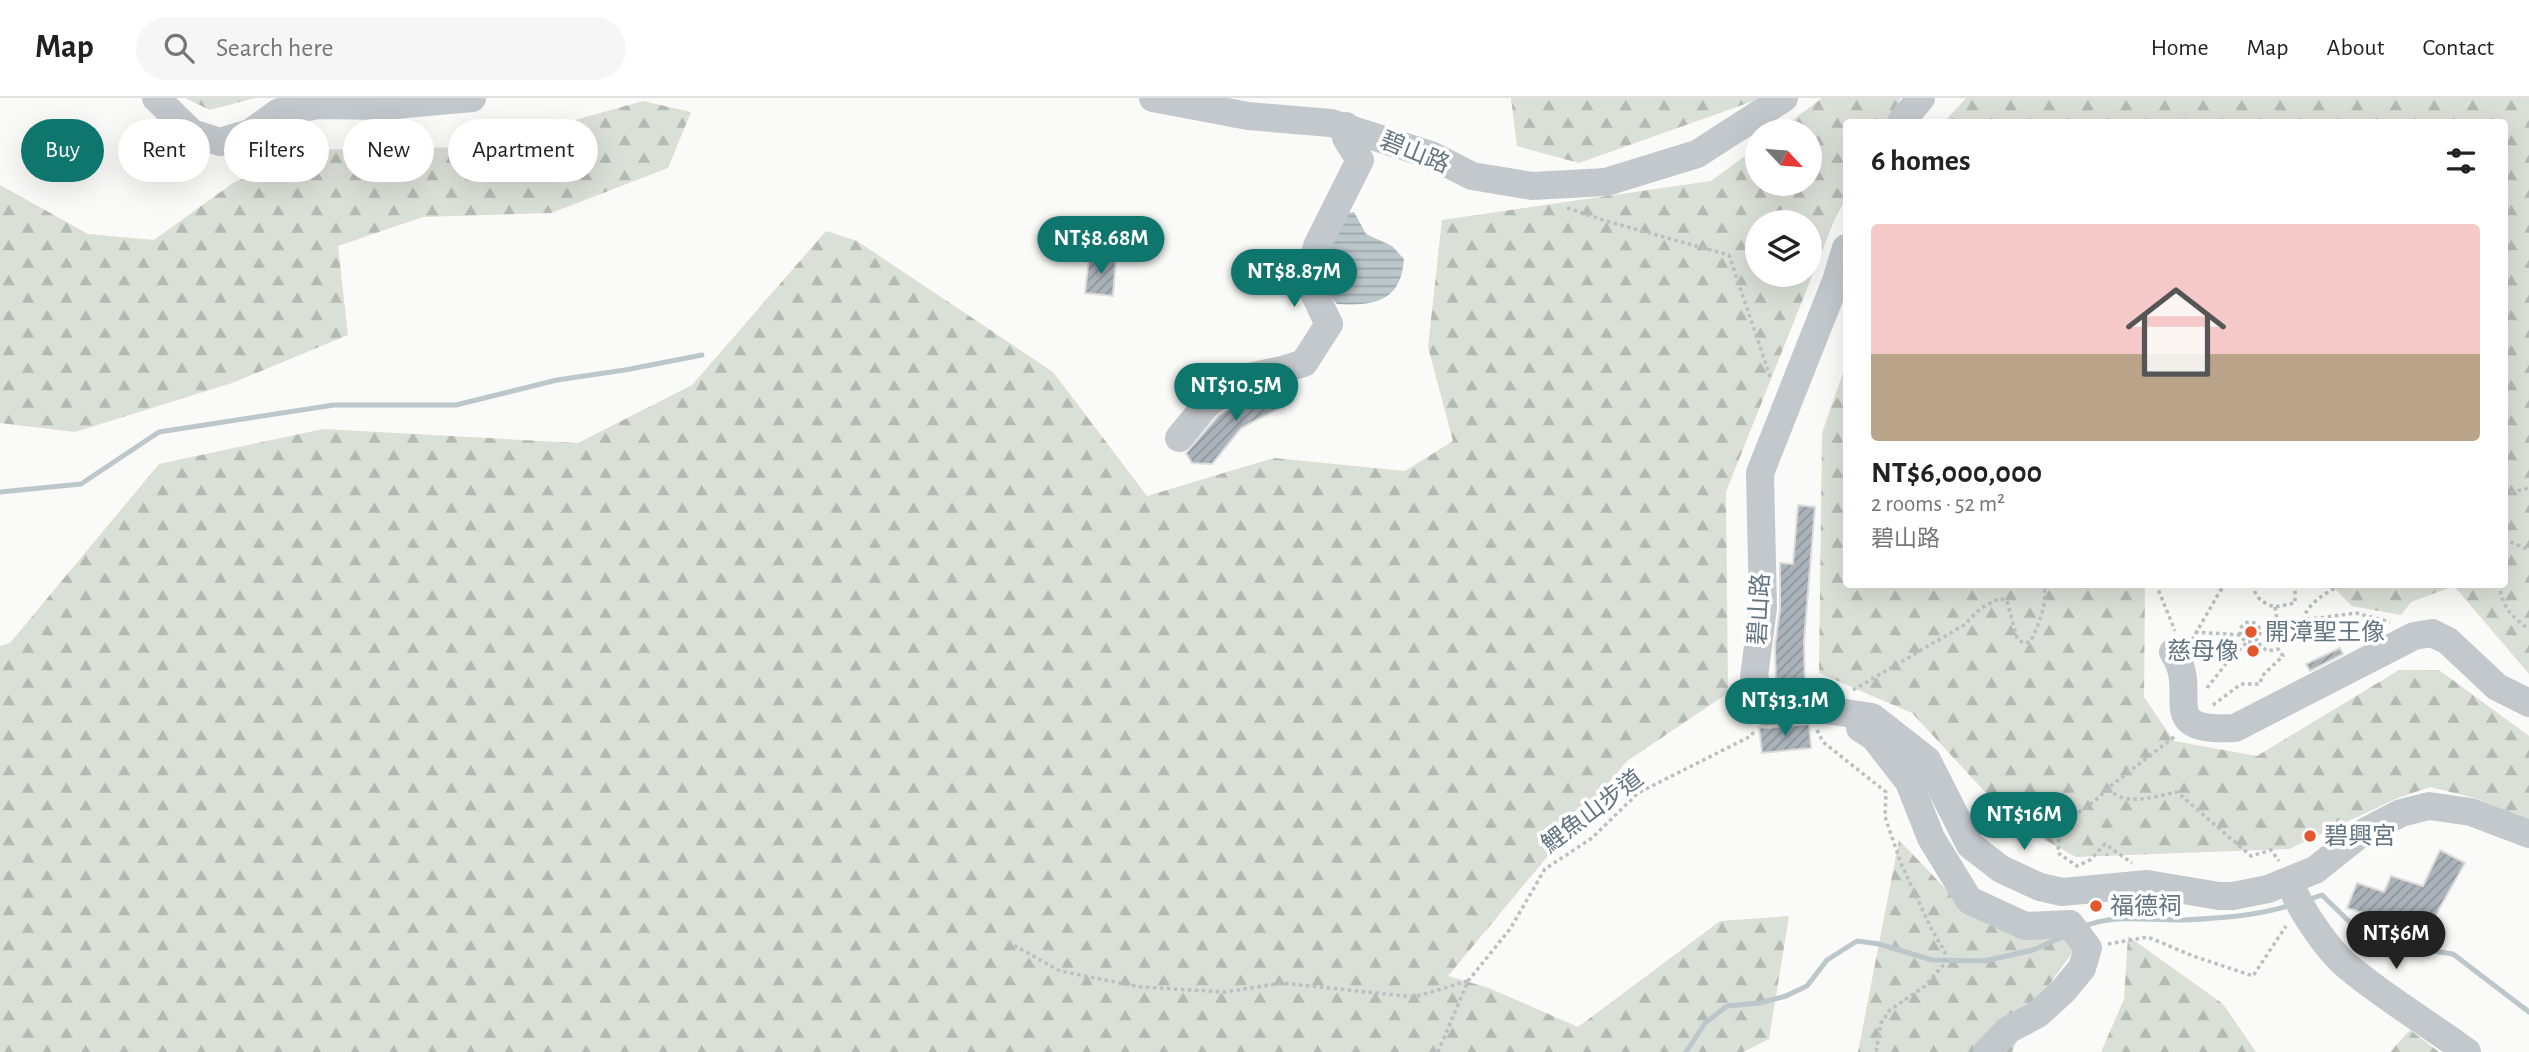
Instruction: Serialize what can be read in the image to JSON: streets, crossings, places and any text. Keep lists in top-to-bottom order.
{
  "streets": {
    "street": ["碧山路"],
    "path": ["鯉魚山步道"]
  },
  "crossings": [
    ["碧山路", "鯉魚山步道"]
  ],
  "places": [
    "開漳聖王像",
    "慈母像",
    "碧興宮",
    "福德祠"
  ],
  "north": "bottom right",
  "page": {
    "header": "Map",
    "search": "Search here",
    "nav": [
      "Home",
      "Map",
      "About",
      "Contact"
    ],
    "chip": [
      "Buy",
      "Rent",
      "Filters",
      "New",
      "Apartment"
    ],
    "heading": "6 homes",
    "list": [
      {
        "name": "NT$6,000,000",
        "note": "2 rooms · 52 m² · 碧山路"
      }
    ],
    "price": [
      "NT$8.68M",
      "NT$8.87M",
      "NT$10.5M",
      "NT$13.1M",
      "NT$16M",
      "NT$6M"
    ]
  }
}
